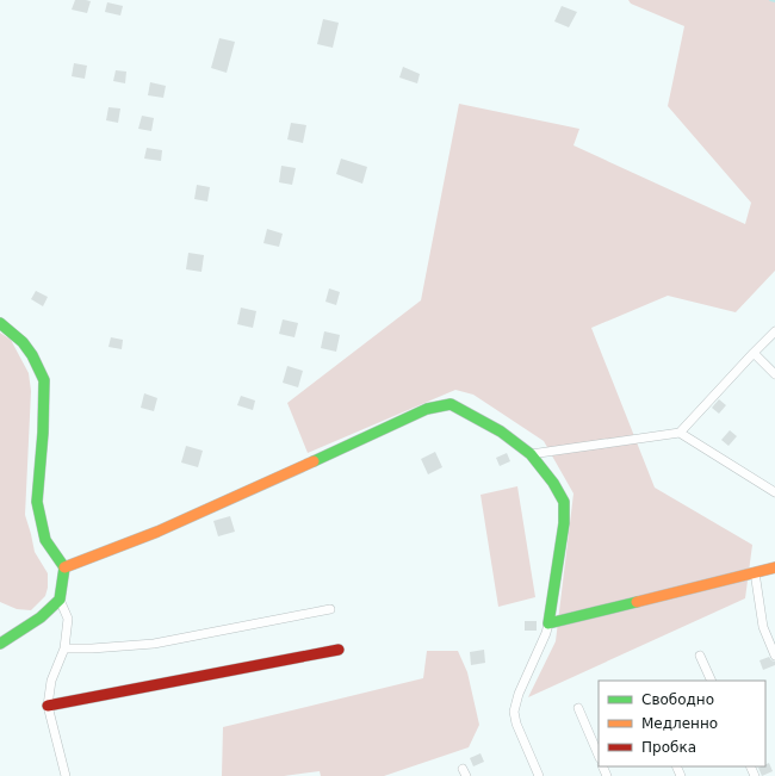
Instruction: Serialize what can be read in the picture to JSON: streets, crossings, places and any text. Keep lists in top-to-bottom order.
{
  "legend": ["Свободно", "Медленно", "Пробка"]
}
